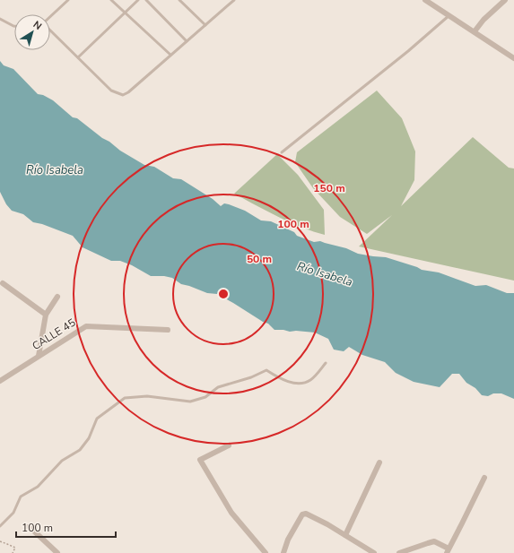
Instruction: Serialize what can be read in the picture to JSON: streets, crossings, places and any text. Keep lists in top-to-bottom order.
{
  "streets": {
    "street": ["CALLE 45"]
  },
  "water": ["Río Isabela"],
  "scale_bar": "100 m",
  "north": "top right",
  "rings": ["150 m", "100 m", "50 m"]
}
